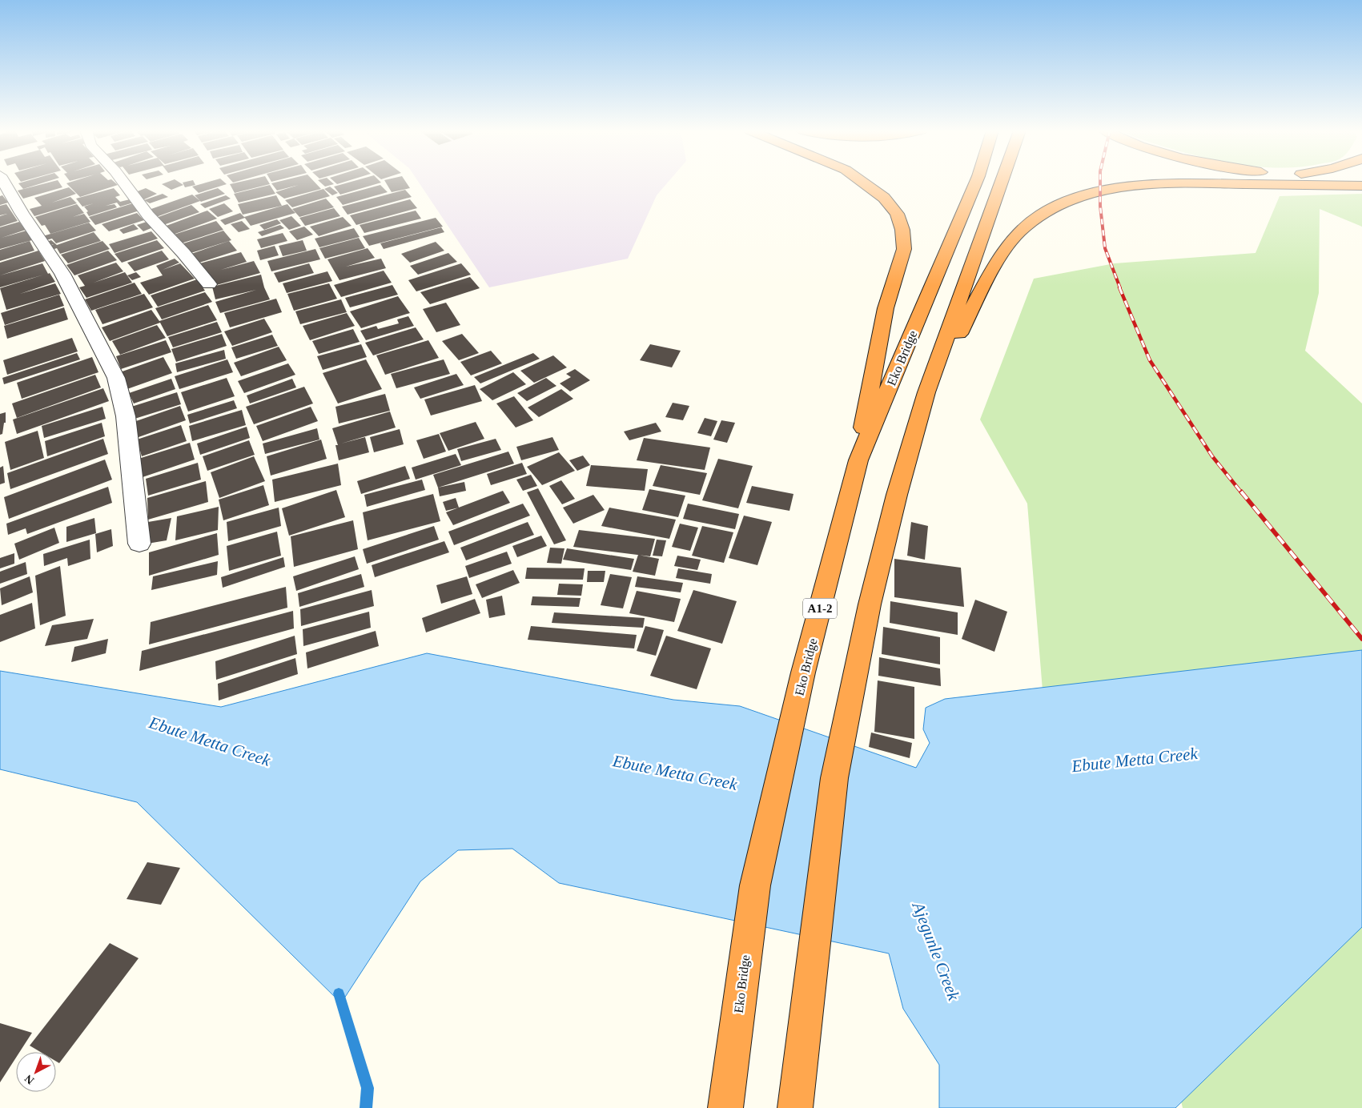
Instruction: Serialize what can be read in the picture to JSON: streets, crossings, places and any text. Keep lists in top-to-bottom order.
{
  "streets": {
    "highway": ["Eko Bridge", "A1-2"]
  },
  "water": ["Ebute Metta Creek", "Ajegunle Creek"],
  "north": "bottom left"
}
